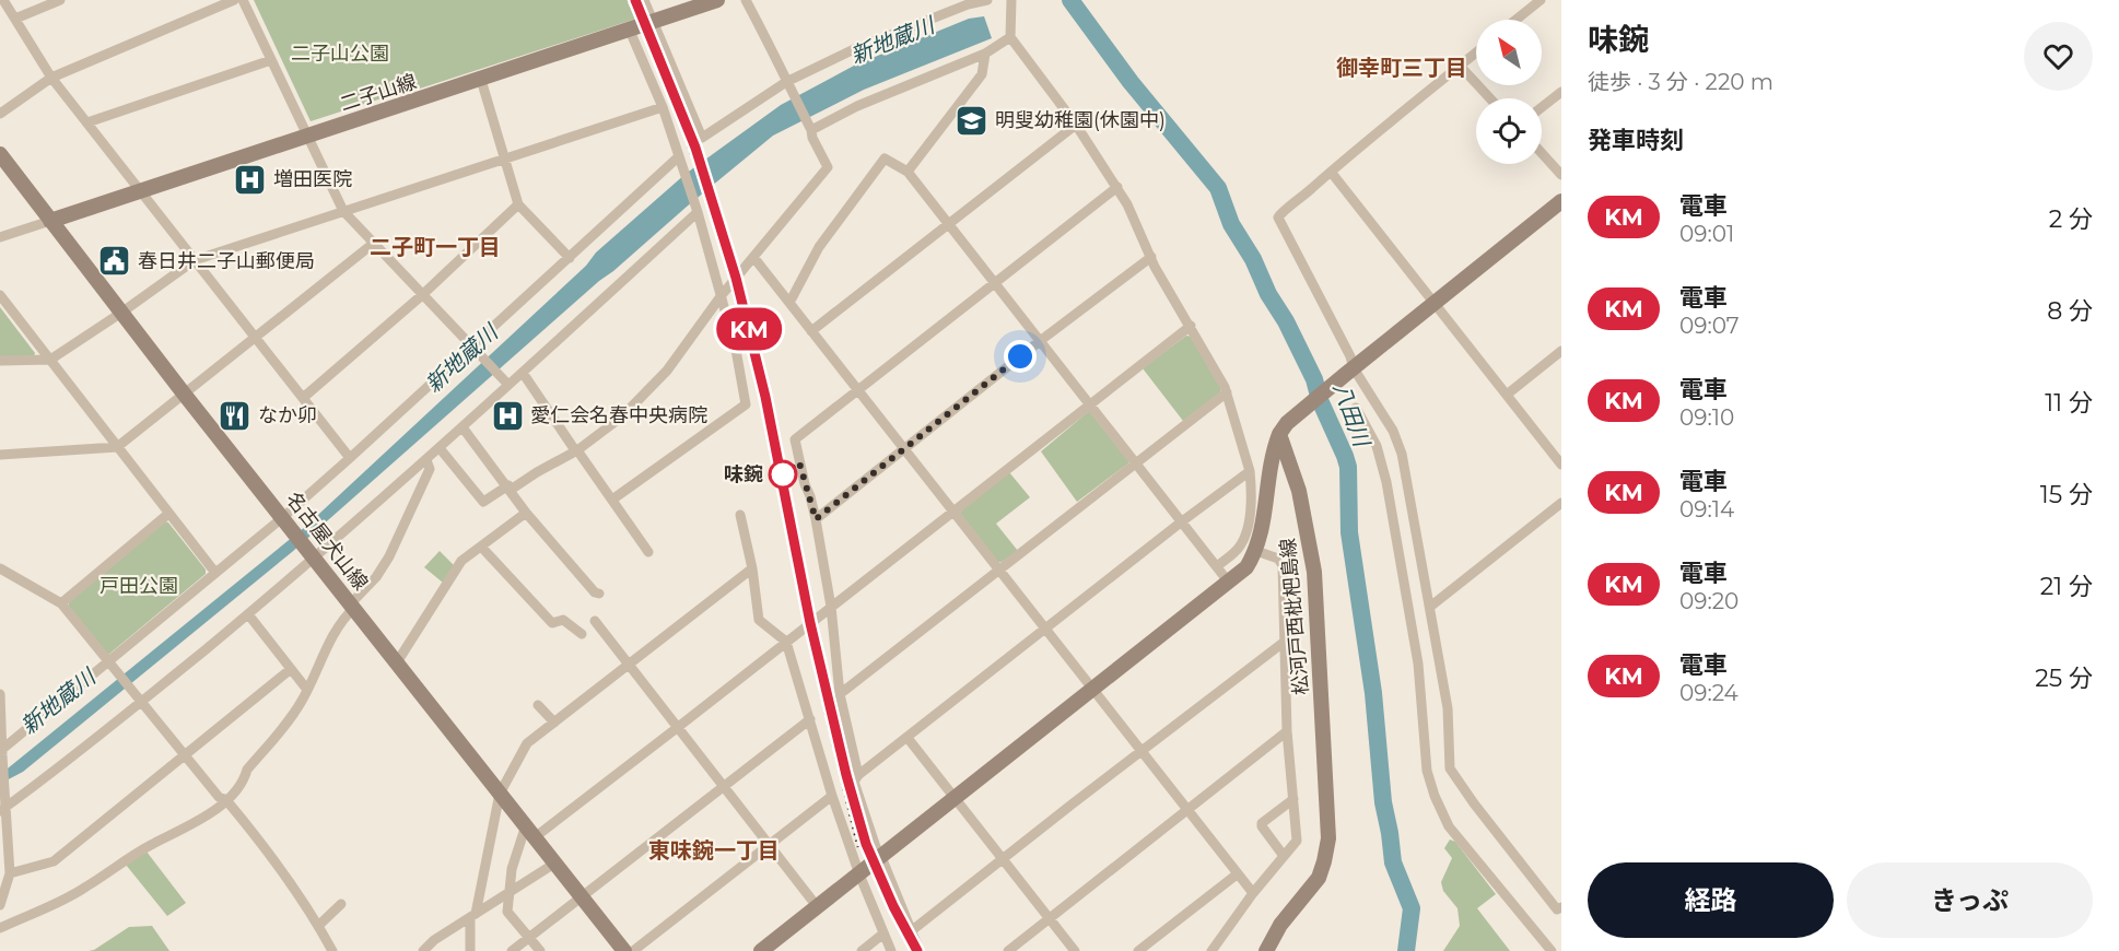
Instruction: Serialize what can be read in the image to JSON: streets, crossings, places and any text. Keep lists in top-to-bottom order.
{
  "streets": {
    "main road": ["二子山線", "名古屋犬山線", "松河戸西枇杷島線"]
  },
  "crossings": [
    ["二子山線", "名古屋犬山線"]
  ],
  "districts": ["御幸町三丁目", "二子町一丁目", "東味鋺一丁目"],
  "water": ["新地蔵川", "八田川"],
  "parks": ["二子山公園", "戸田公園"],
  "places": {
    "school or university": ["明叟幼稚園(休園中)"],
    "hospital": ["増田医院", "愛仁会名春中央病院"],
    "public building": ["春日井二子山郵便局"],
    "restaurant": ["なか卯"],
    "other": ["味鋺"]
  },
  "north": "top left",
  "page": {
    "on_map": "KM",
    "heading": [
      ["味鋺", "徒歩 · 3 分 · 220 m"],
      "発車時刻"
    ],
    "list": [
      {
        "mark": "KM",
        "name": "電車",
        "note": "09:01",
        "value": "2 分"
      },
      {
        "mark": "KM",
        "name": "電車",
        "note": "09:07",
        "value": "8 分"
      },
      {
        "mark": "KM",
        "name": "電車",
        "note": "09:10",
        "value": "11 分"
      },
      {
        "mark": "KM",
        "name": "電車",
        "note": "09:14",
        "value": "15 分"
      },
      {
        "mark": "KM",
        "name": "電車",
        "note": "09:20",
        "value": "21 分"
      },
      {
        "mark": "KM",
        "name": "電車",
        "note": "09:24",
        "value": "25 分"
      }
    ],
    "buttons": ["経路", "きっぷ"]
  }
}
